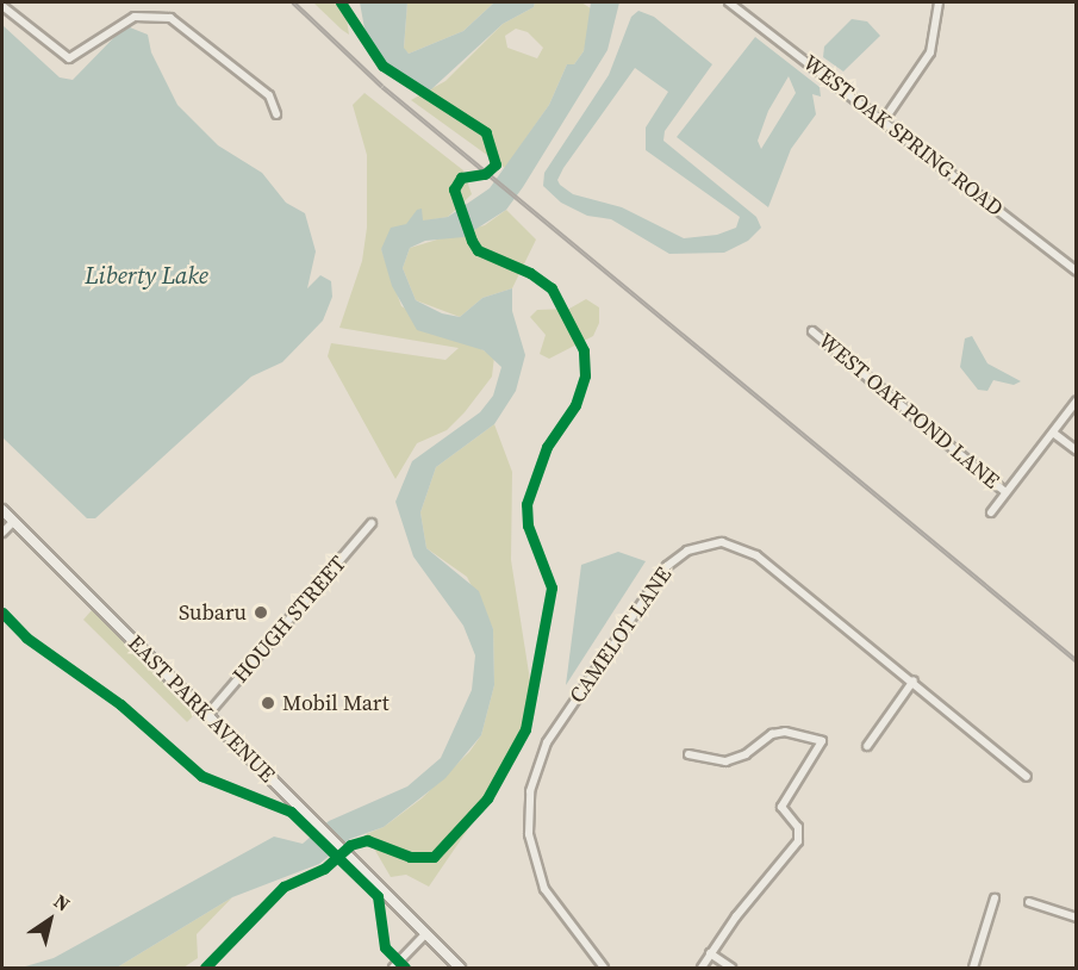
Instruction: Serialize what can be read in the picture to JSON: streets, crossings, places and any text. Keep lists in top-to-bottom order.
{
  "streets": {
    "main road": ["EAST PARK AVENUE"],
    "street": [
      "WEST OAK SPRING ROAD",
      "WEST OAK POND LANE",
      "HOUGH STREET",
      "CAMELOT LANE"
    ]
  },
  "crossings": [
    ["HOUGH STREET", "EAST PARK AVENUE"]
  ],
  "water": ["Liberty Lake"],
  "places": ["Subaru", "Mobil Mart"],
  "north": "top right"
}
